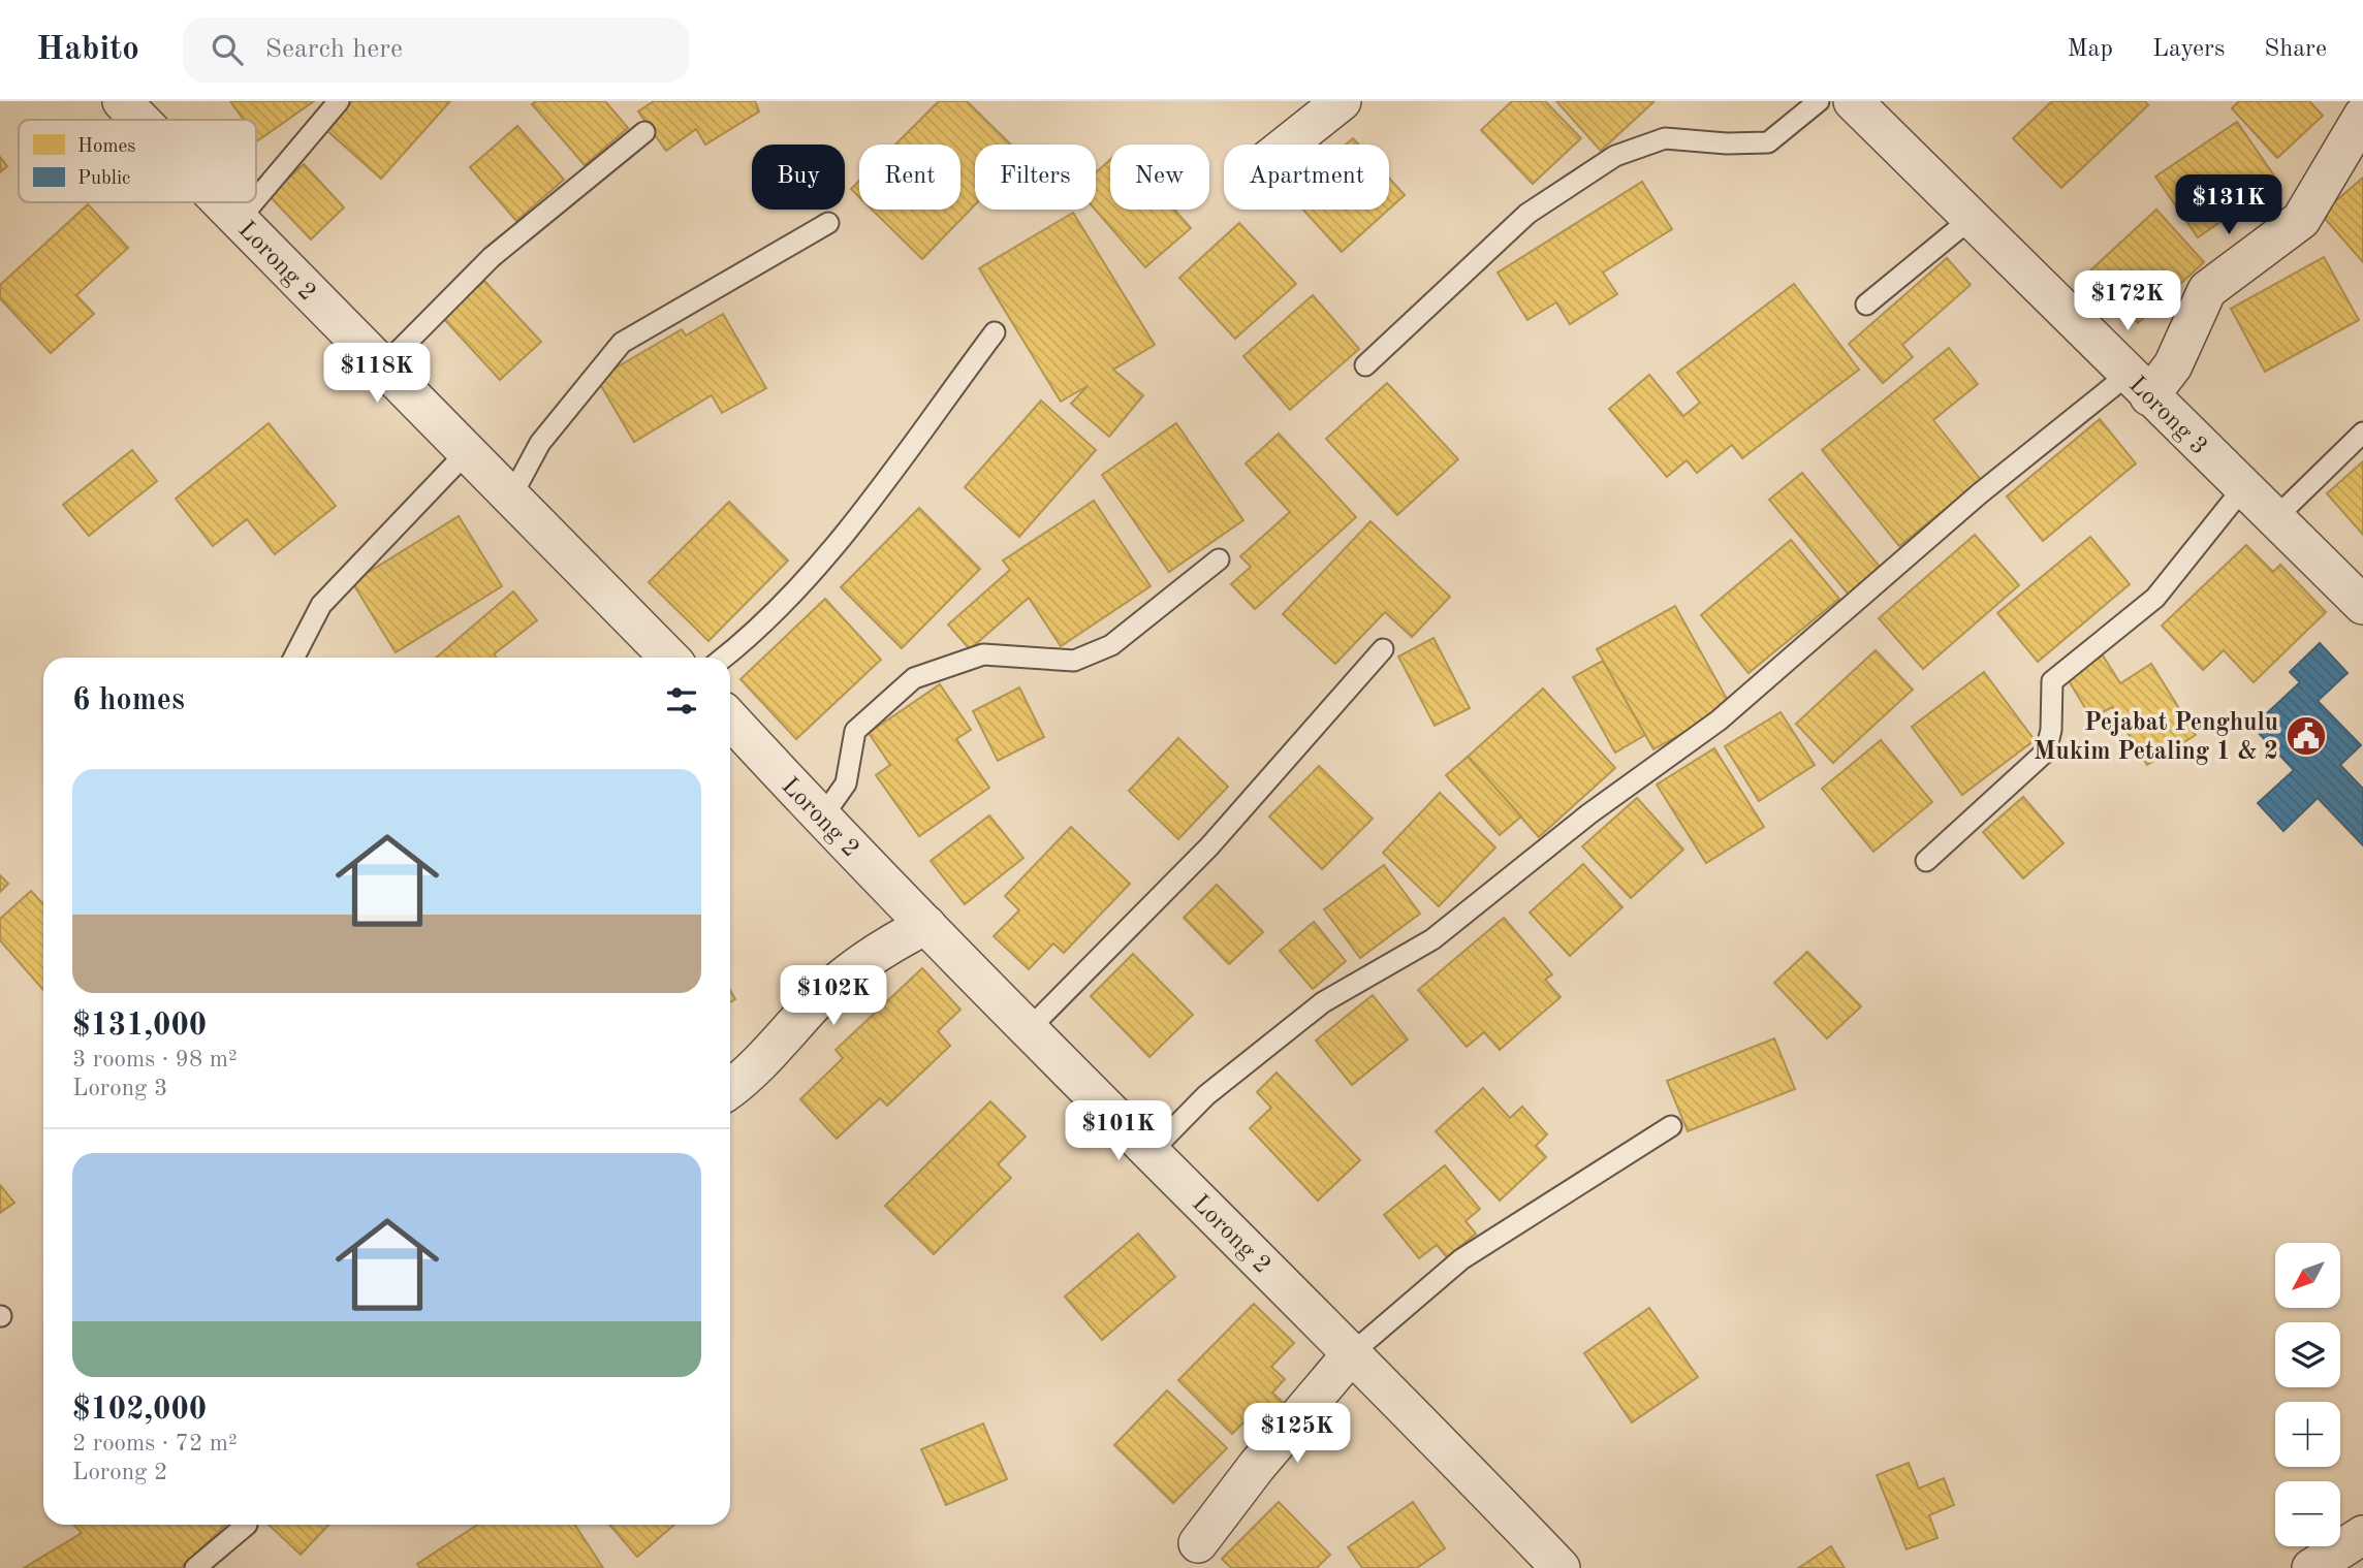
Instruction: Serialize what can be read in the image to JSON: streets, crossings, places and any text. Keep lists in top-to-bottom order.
{
  "streets": {
    "street": ["Lorong 2", "Lorong 3"]
  },
  "places": {
    "public building": ["Pejabat Penghulu Mukim Petaling 1 & 2"]
  },
  "legend": ["Homes", "Public"],
  "north": "bottom left",
  "page": {
    "header": "Habito",
    "search": "Search here",
    "nav": ["Map", "Layers", "Share"],
    "chip": [
      "Buy",
      "Rent",
      "Filters",
      "New",
      "Apartment"
    ],
    "price": [
      "$131K",
      "$172K",
      "$118K",
      "$102K",
      "$101K",
      "$125K"
    ],
    "heading": "6 homes",
    "list": [
      {
        "name": "$131,000",
        "note": "3 rooms · 98 m² · Lorong 3"
      },
      {
        "name": "$102,000",
        "note": "2 rooms · 72 m² · Lorong 2"
      }
    ],
    "map_buttons": ["+", "−"]
  }
}
